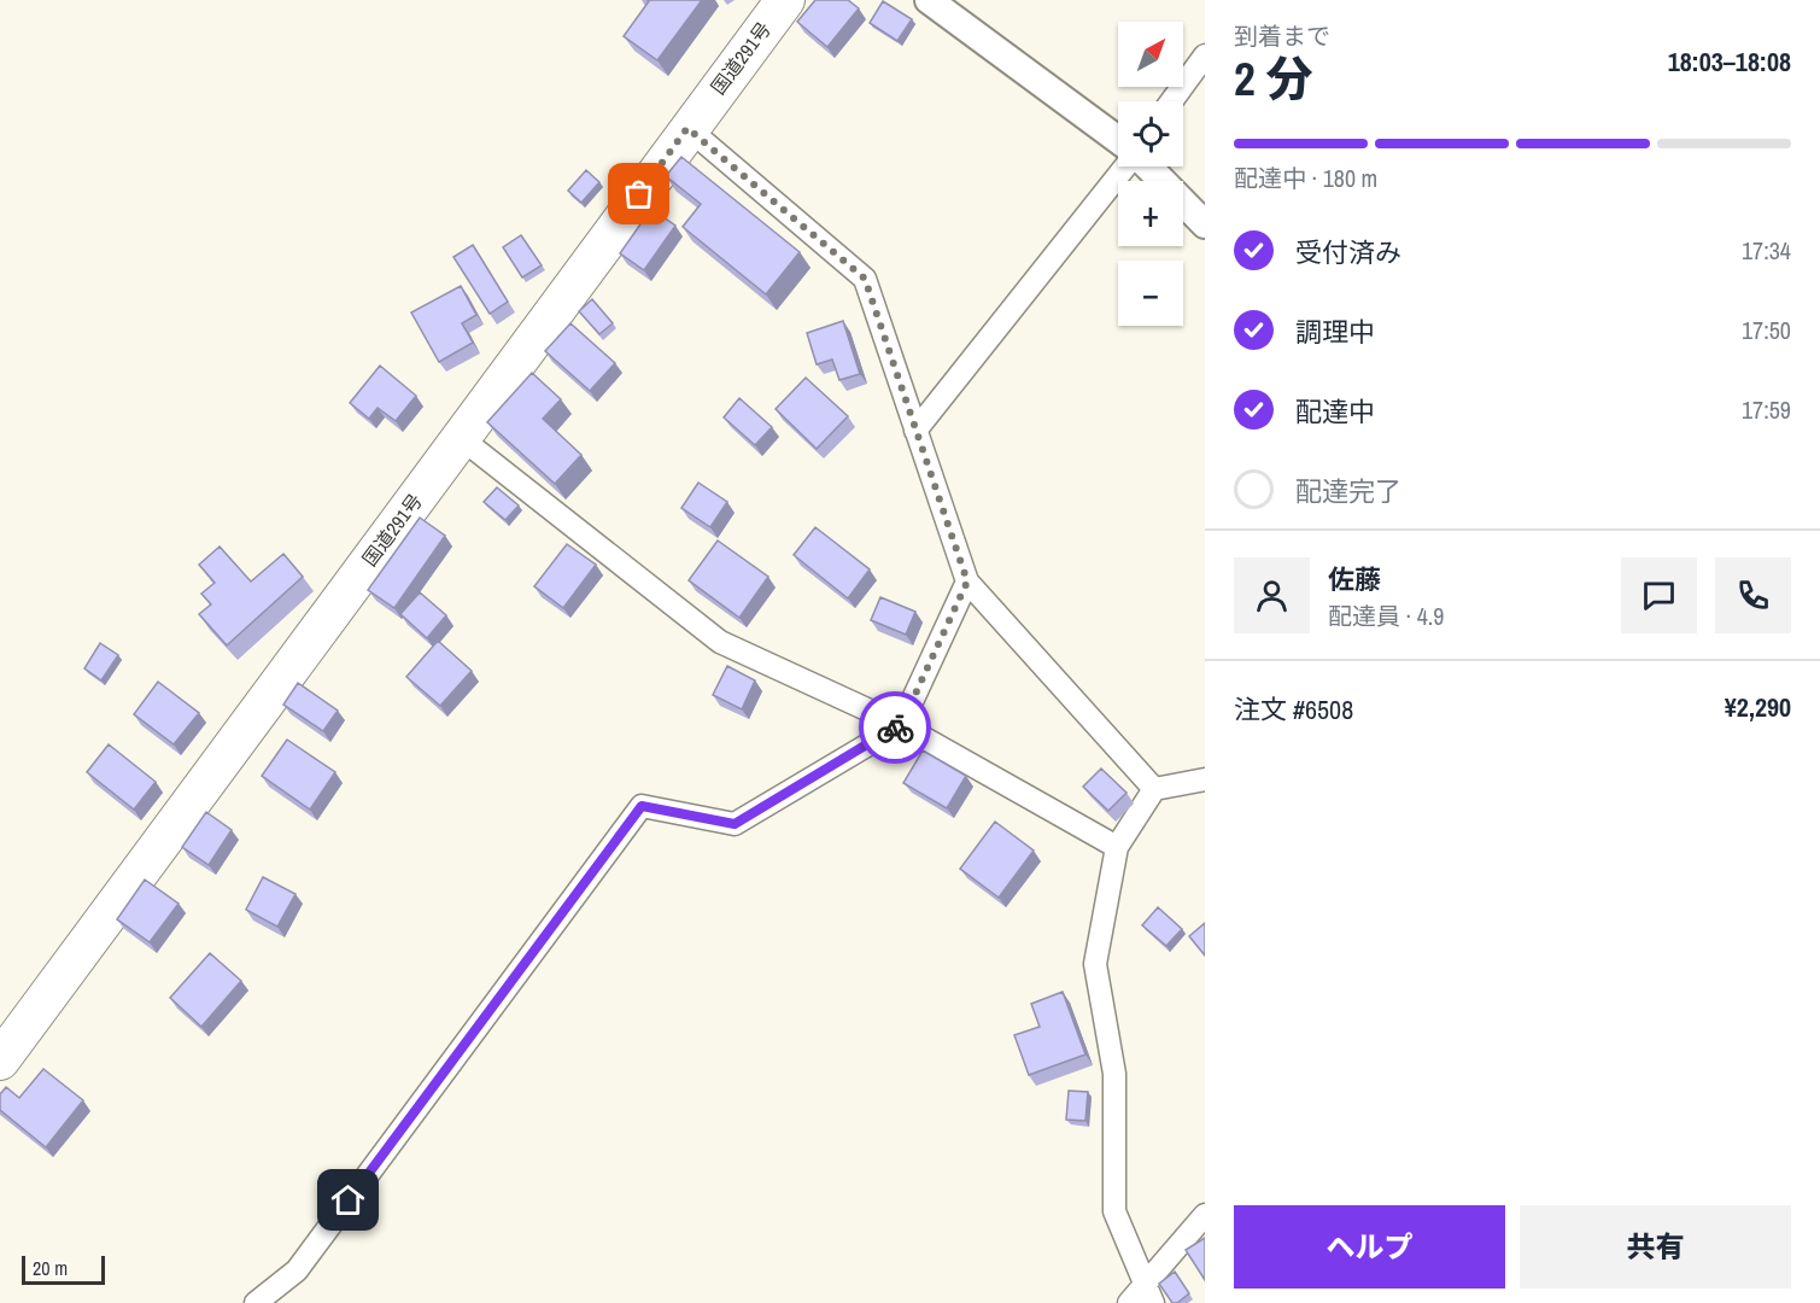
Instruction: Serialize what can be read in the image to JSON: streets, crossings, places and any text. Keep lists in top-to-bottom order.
{
  "streets": {
    "highway": ["国道291号"]
  },
  "scale_bar": "20 m",
  "north": "top right",
  "page": {
    "heading": ["2 分", "到着まで", "18:03–18:08"],
    "panel": [
      "佐藤",
      "配達員 · 4.9",
      "注文 #6508",
      "¥2,290"
    ],
    "map_buttons": ["+", "−"],
    "bar": "配達中 · 180 m",
    "list": [
      ["受付済み", "17:34"],
      ["調理中", "17:50"],
      ["配達中", "17:59"],
      "配達完了"
    ],
    "buttons": ["ヘルプ", "共有"],
    "scale": "20 m"
  }
}
